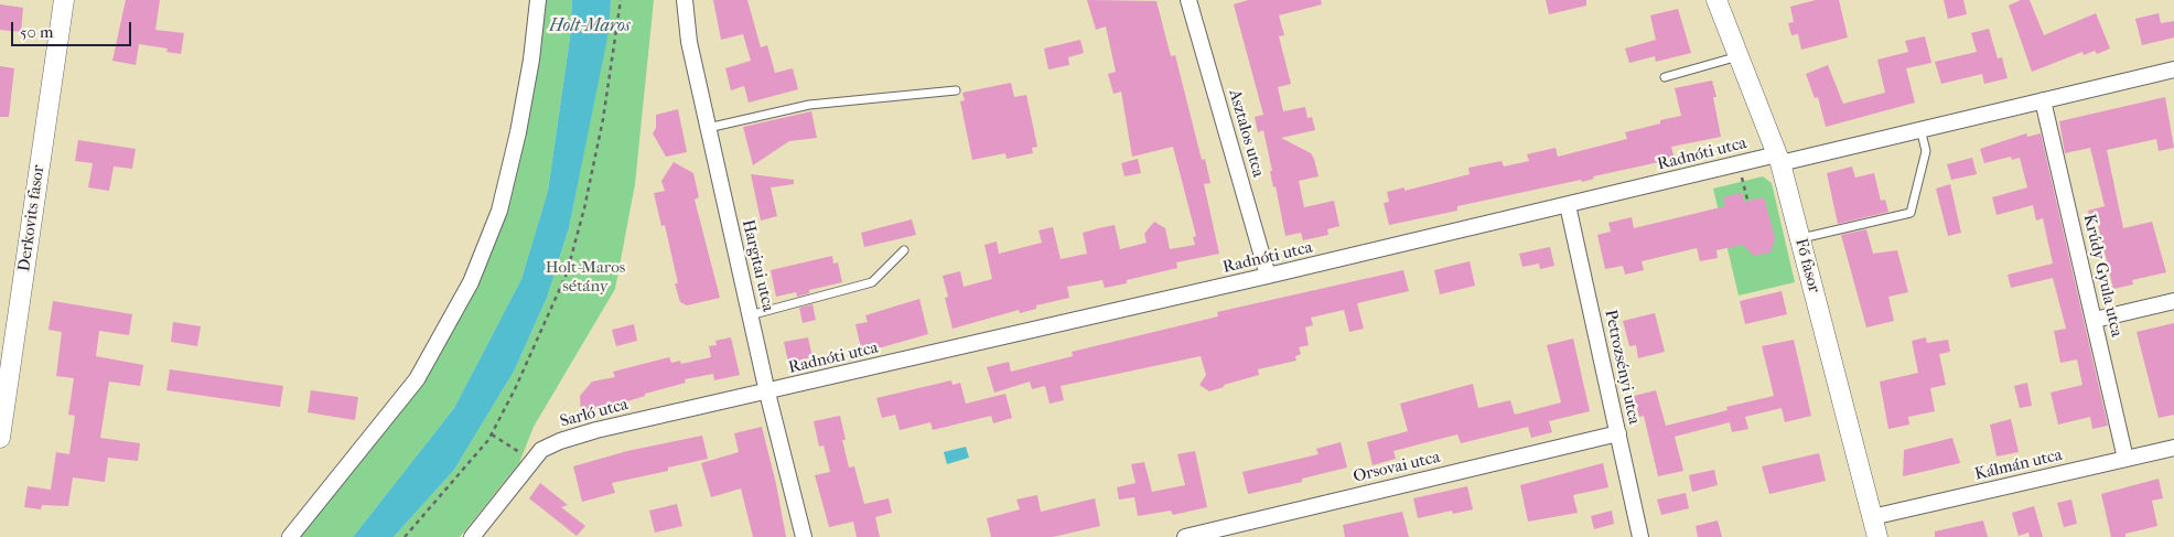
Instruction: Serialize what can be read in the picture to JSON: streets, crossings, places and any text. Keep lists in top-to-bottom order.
{
  "streets": {
    "street": [
      "Asztalos utca",
      "Radnóti utca",
      "Derkovits fasor",
      "Hargitai utca",
      "Fő fasor",
      "Krúdy Gyula utca",
      "Petrozsényi utca",
      "Sarló utca",
      "Kálmán utca",
      "Orsovai utca"
    ]
  },
  "crossings": [
    ["Asztalos utca", "Radnóti utca"],
    ["Radnóti utca", "Hargitai utca"],
    ["Radnóti utca", "Fő fasor"],
    ["Radnóti utca", "Krúdy Gyula utca"],
    ["Radnóti utca", "Petrozsényi utca"],
    ["Radnóti utca", "Sarló utca"],
    ["Hargitai utca", "Sarló utca"],
    ["Fő fasor", "Kálmán utca"],
    ["Krúdy Gyula utca", "Kálmán utca"],
    ["Petrozsényi utca", "Orsovai utca"]
  ],
  "water": ["Holt-Maros"],
  "parks": ["Holt-Maros sétány"],
  "scale_bar": "50 m"
}
